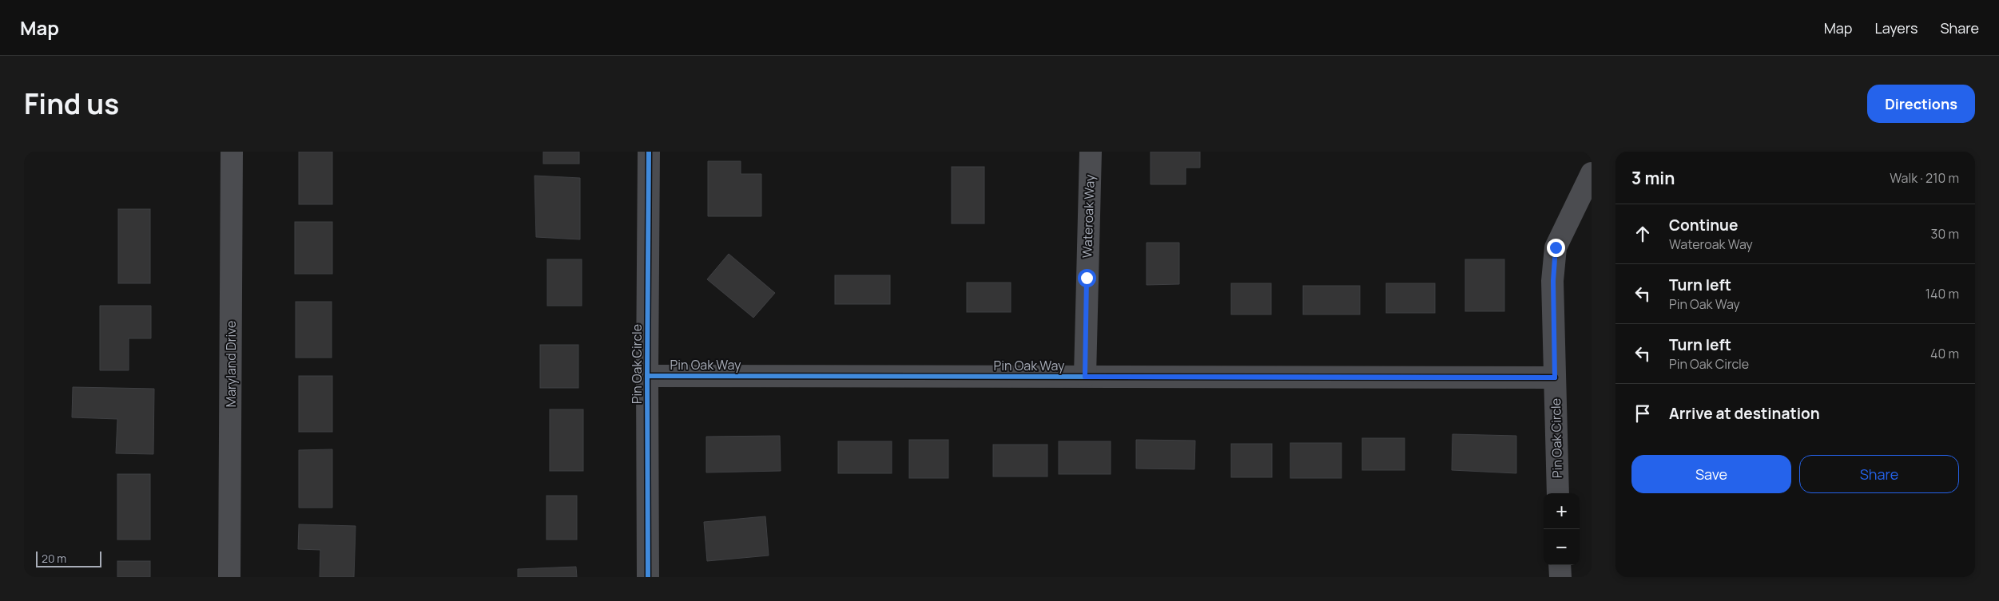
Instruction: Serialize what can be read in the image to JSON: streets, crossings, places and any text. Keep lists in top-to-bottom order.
{
  "streets": {
    "street": [
      "Wateroak Way",
      "Maryland Drive",
      "Pin Oak Circle",
      "Pin Oak Way"
    ]
  },
  "crossings": [
    ["Wateroak Way", "Pin Oak Way"],
    ["Pin Oak Circle", "Pin Oak Way"]
  ],
  "scale_bar": "20 m",
  "page": {
    "header": "Map",
    "nav": ["Map", "Layers", "Share"],
    "title": "Find us",
    "buttons": [
      "Directions",
      ["Save", "Share"]
    ],
    "heading": ["3 min", "Walk · 210 m"],
    "list": [
      ["Continue", "Wateroak Way", "30 m"],
      ["Turn left", "Pin Oak Way", "140 m"],
      ["Turn left", "Pin Oak Circle", "40 m"],
      "Arrive at destination"
    ],
    "map_buttons": ["+", "−"],
    "scale": "20 m"
  }
}
